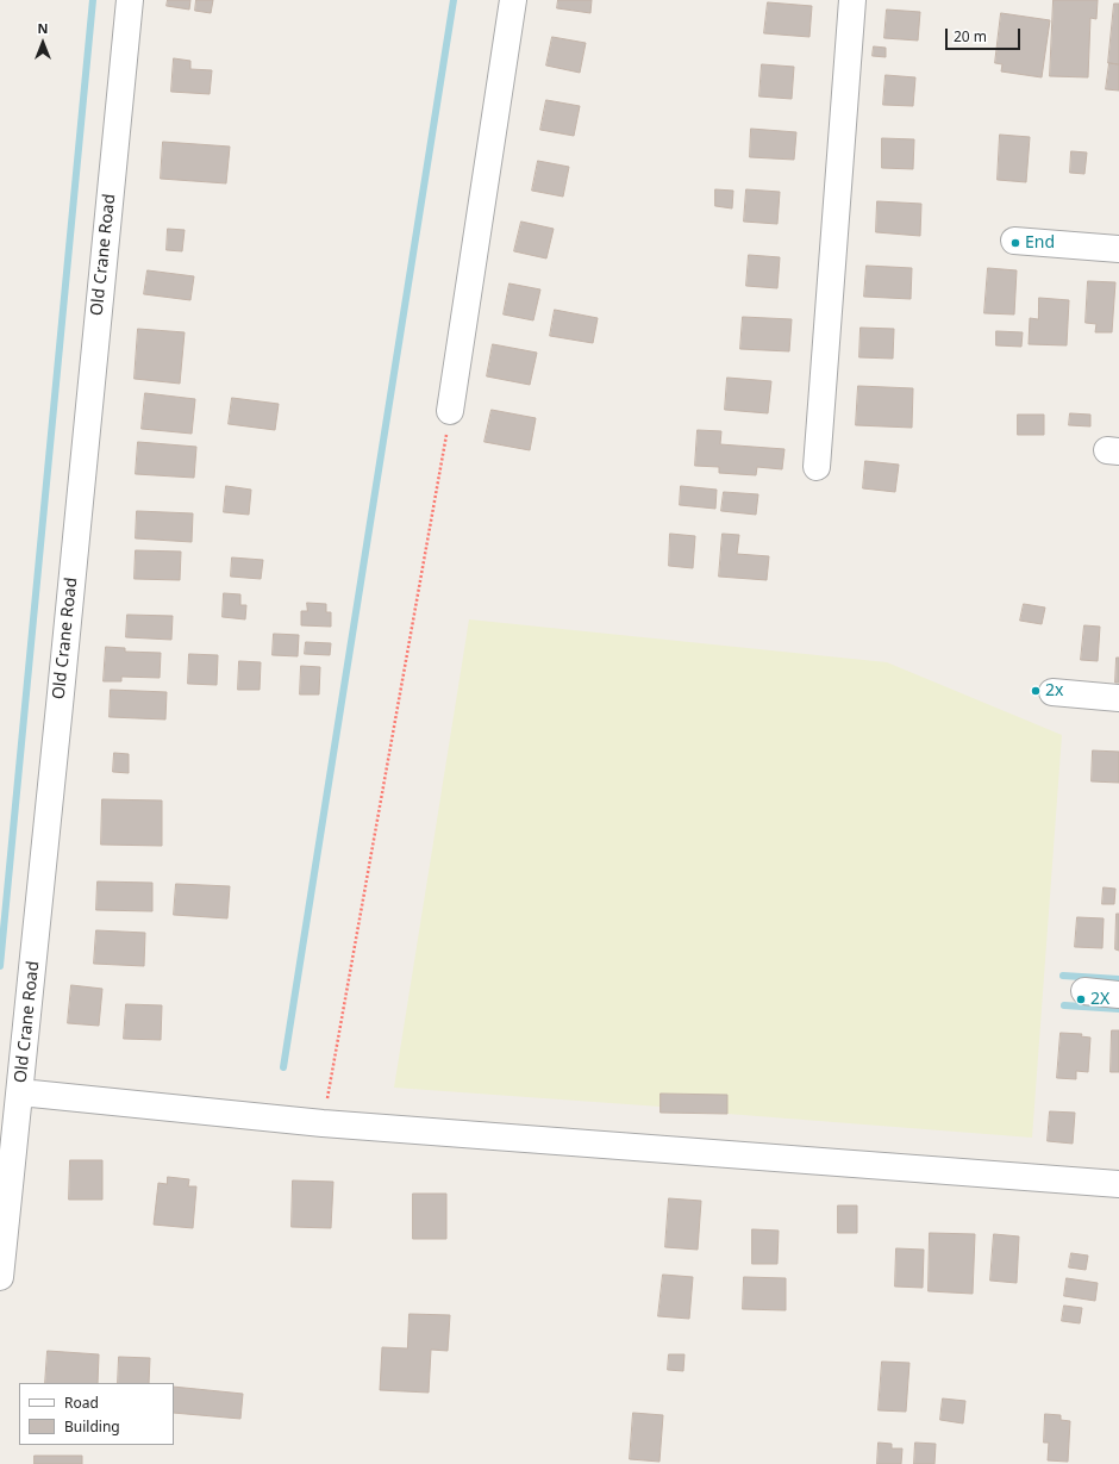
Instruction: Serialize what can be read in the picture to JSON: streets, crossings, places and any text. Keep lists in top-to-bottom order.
{
  "streets": {
    "street": ["Old Crane Road"]
  },
  "places": ["End", "2x", "2X"],
  "legend": ["Road", "Building"],
  "scale_bar": "20 m",
  "north": "top"
}
